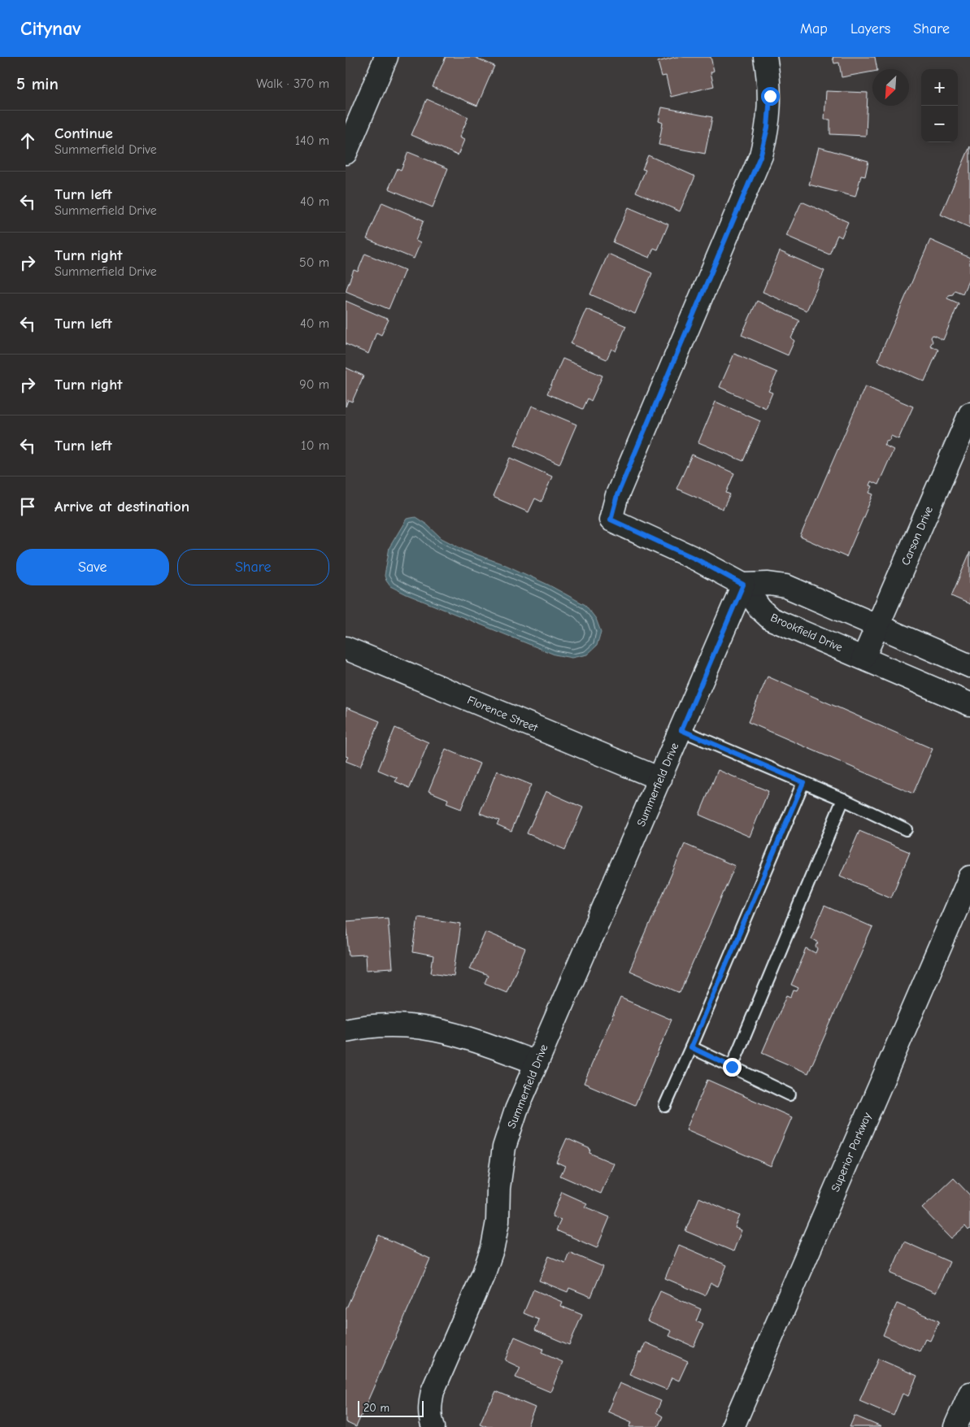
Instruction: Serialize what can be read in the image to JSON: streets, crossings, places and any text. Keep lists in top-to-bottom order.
{
  "streets": {
    "street": [
      "Carson Drive",
      "Brookfield Drive",
      "Florence Street",
      "Summerfield Drive",
      "Superior Parkway"
    ]
  },
  "crossings": [
    ["Carson Drive", "Brookfield Drive"],
    ["Brookfield Drive", "Summerfield Drive"],
    ["Florence Street", "Summerfield Drive"]
  ],
  "scale_bar": "20 m",
  "north": "bottom left",
  "page": {
    "header": "Citynav",
    "nav": ["Map", "Layers", "Share"],
    "heading": ["5 min", "Walk · 370 m"],
    "map_buttons": ["+", "−"],
    "list": [
      ["Continue", "Summerfield Drive", "140 m"],
      ["Turn left", "Summerfield Drive", "40 m"],
      ["Turn right", "Summerfield Drive", "50 m"],
      ["Turn left", "40 m"],
      ["Turn right", "90 m"],
      ["Turn left", "10 m"],
      "Arrive at destination"
    ],
    "buttons": ["Save", "Share"],
    "scale": "20 m"
  }
}
